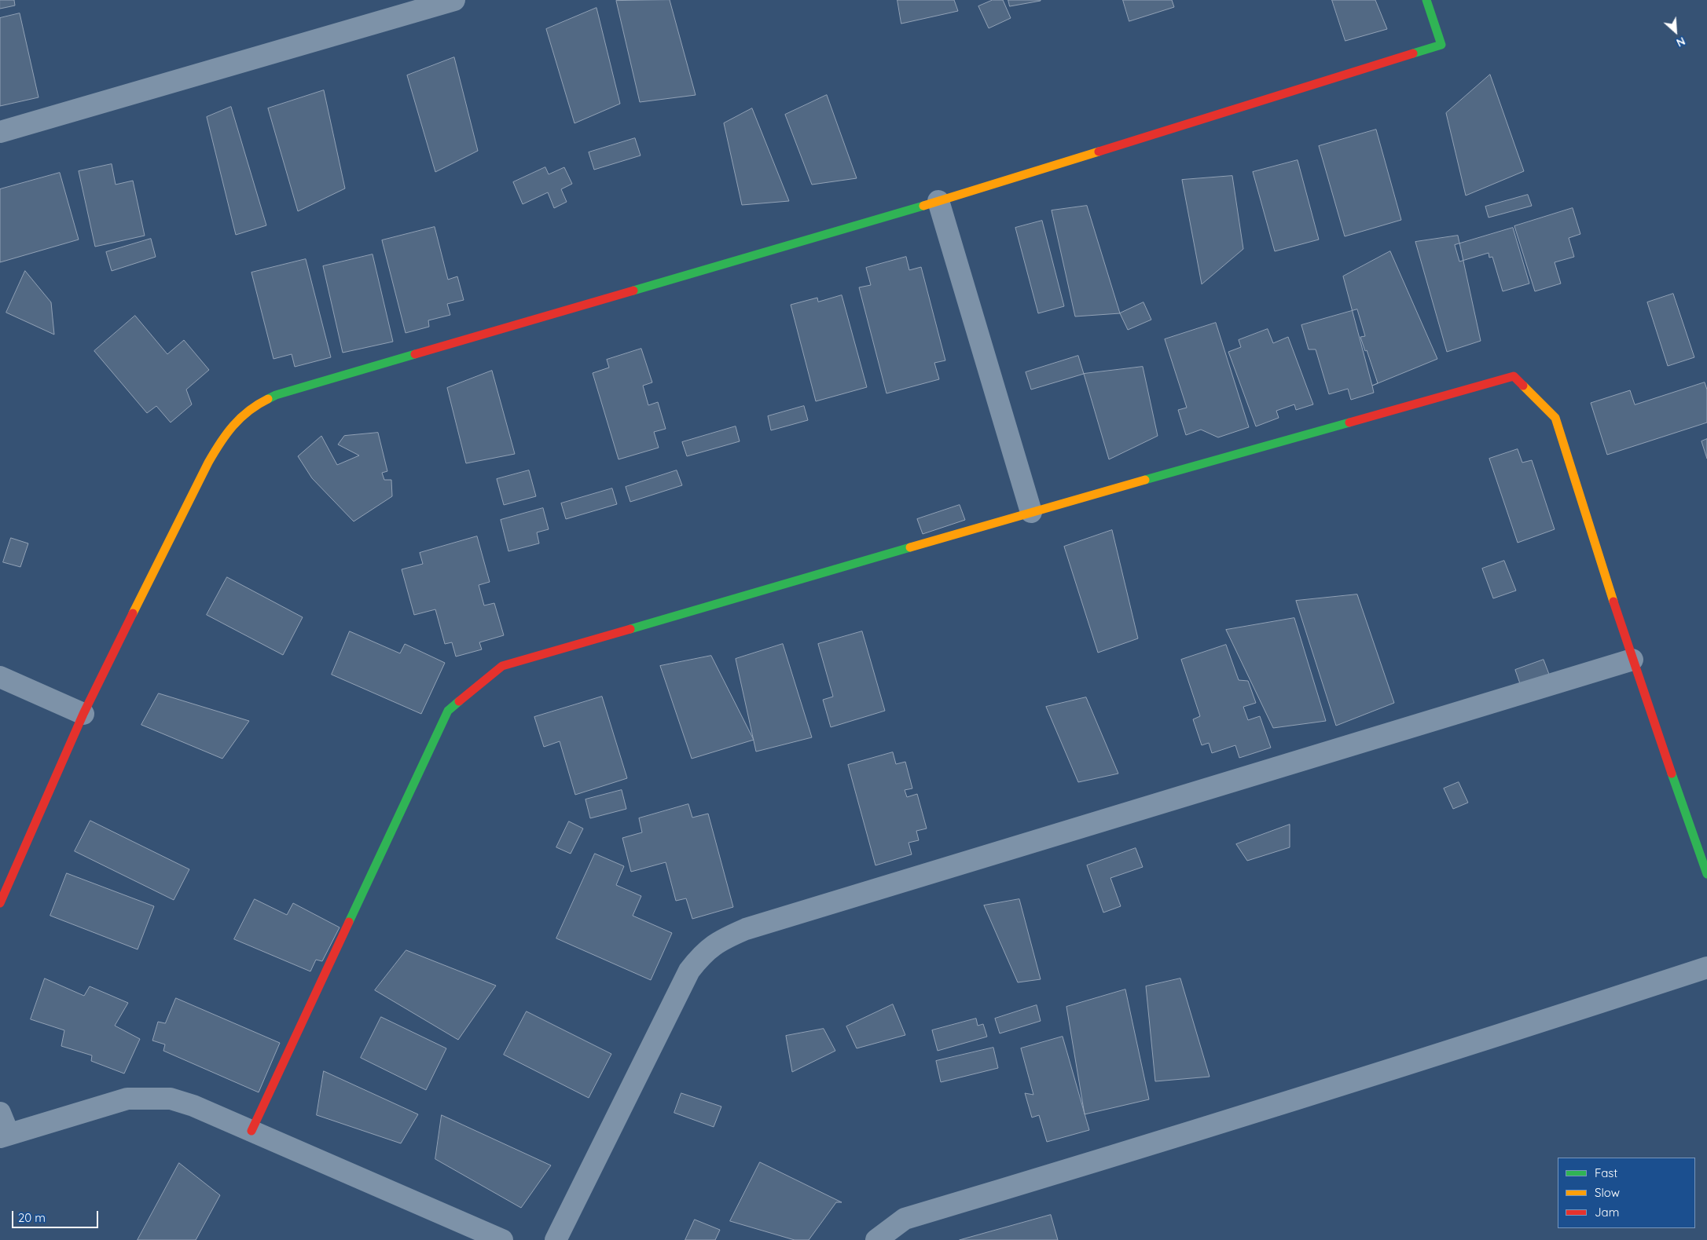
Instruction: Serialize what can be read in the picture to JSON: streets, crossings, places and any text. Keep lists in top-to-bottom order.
{
  "legend": ["Fast", "Slow", "Jam"],
  "scale_bar": "20 m",
  "north": "bottom right"
}
